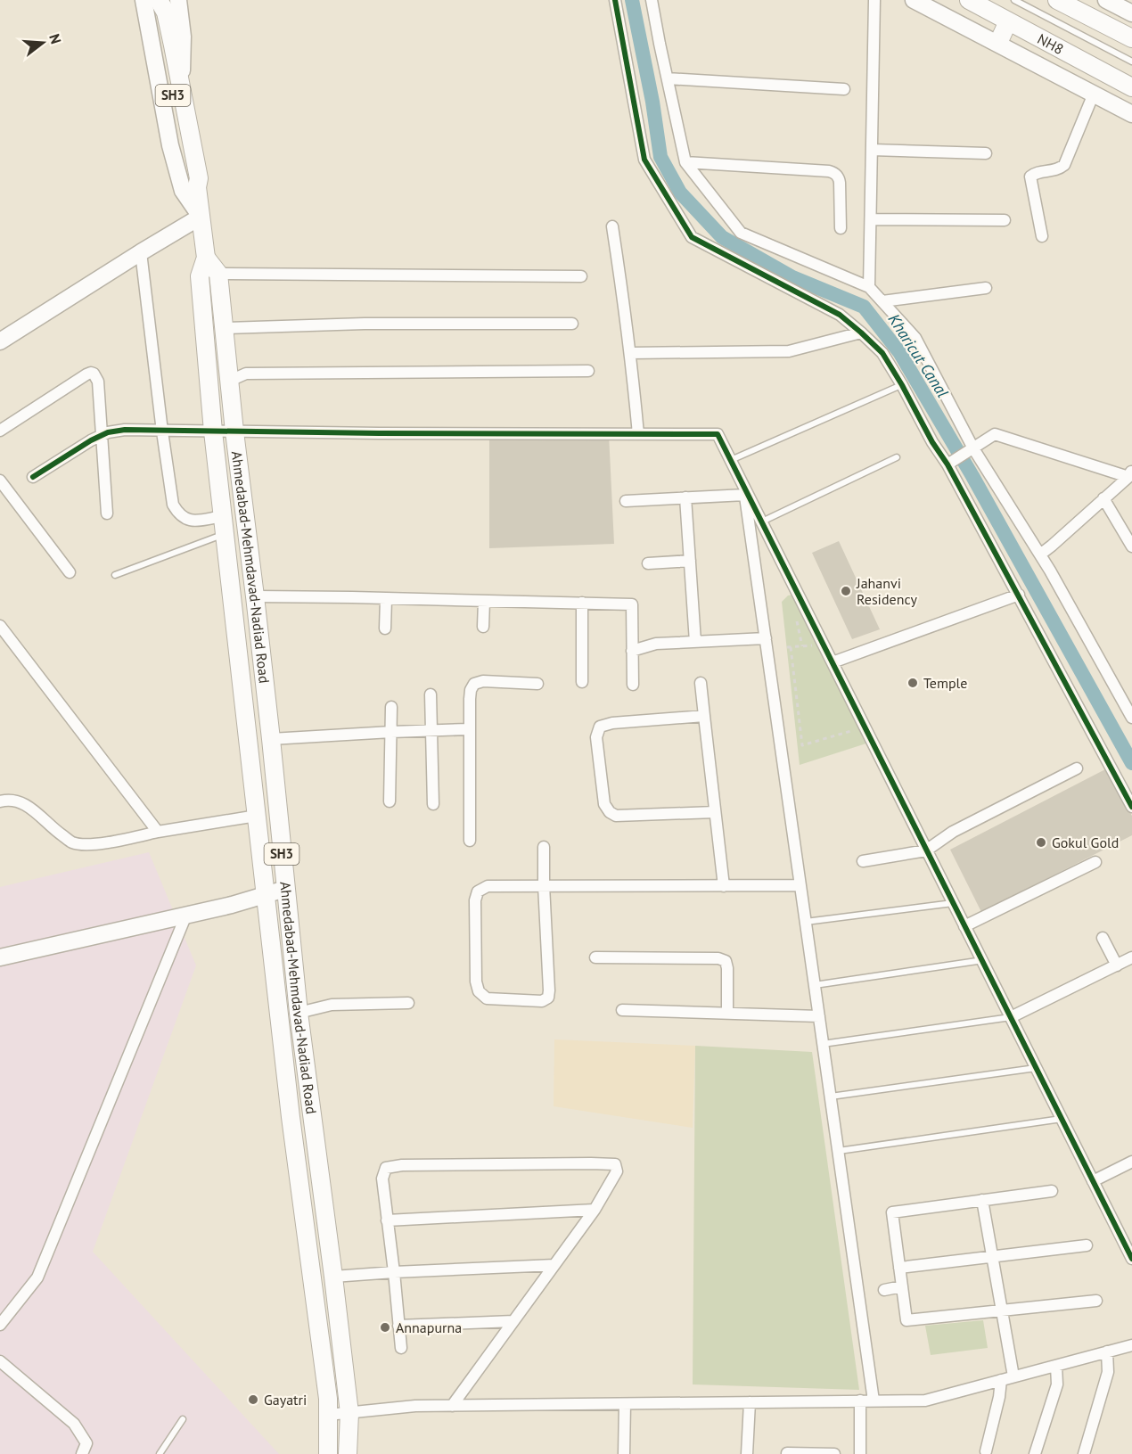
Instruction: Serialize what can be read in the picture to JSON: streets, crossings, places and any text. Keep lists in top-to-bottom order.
{
  "streets": {
    "main road": ["NH8", "SH3", "Ahmedabad-Mehmdavad-Nadiad Road"]
  },
  "water": ["Kharicut Canal"],
  "places": [
    "Jahanvi Residency",
    "Temple",
    "Gokul Gold",
    "Annapurna",
    "Gayatri"
  ],
  "north": "right"
}
